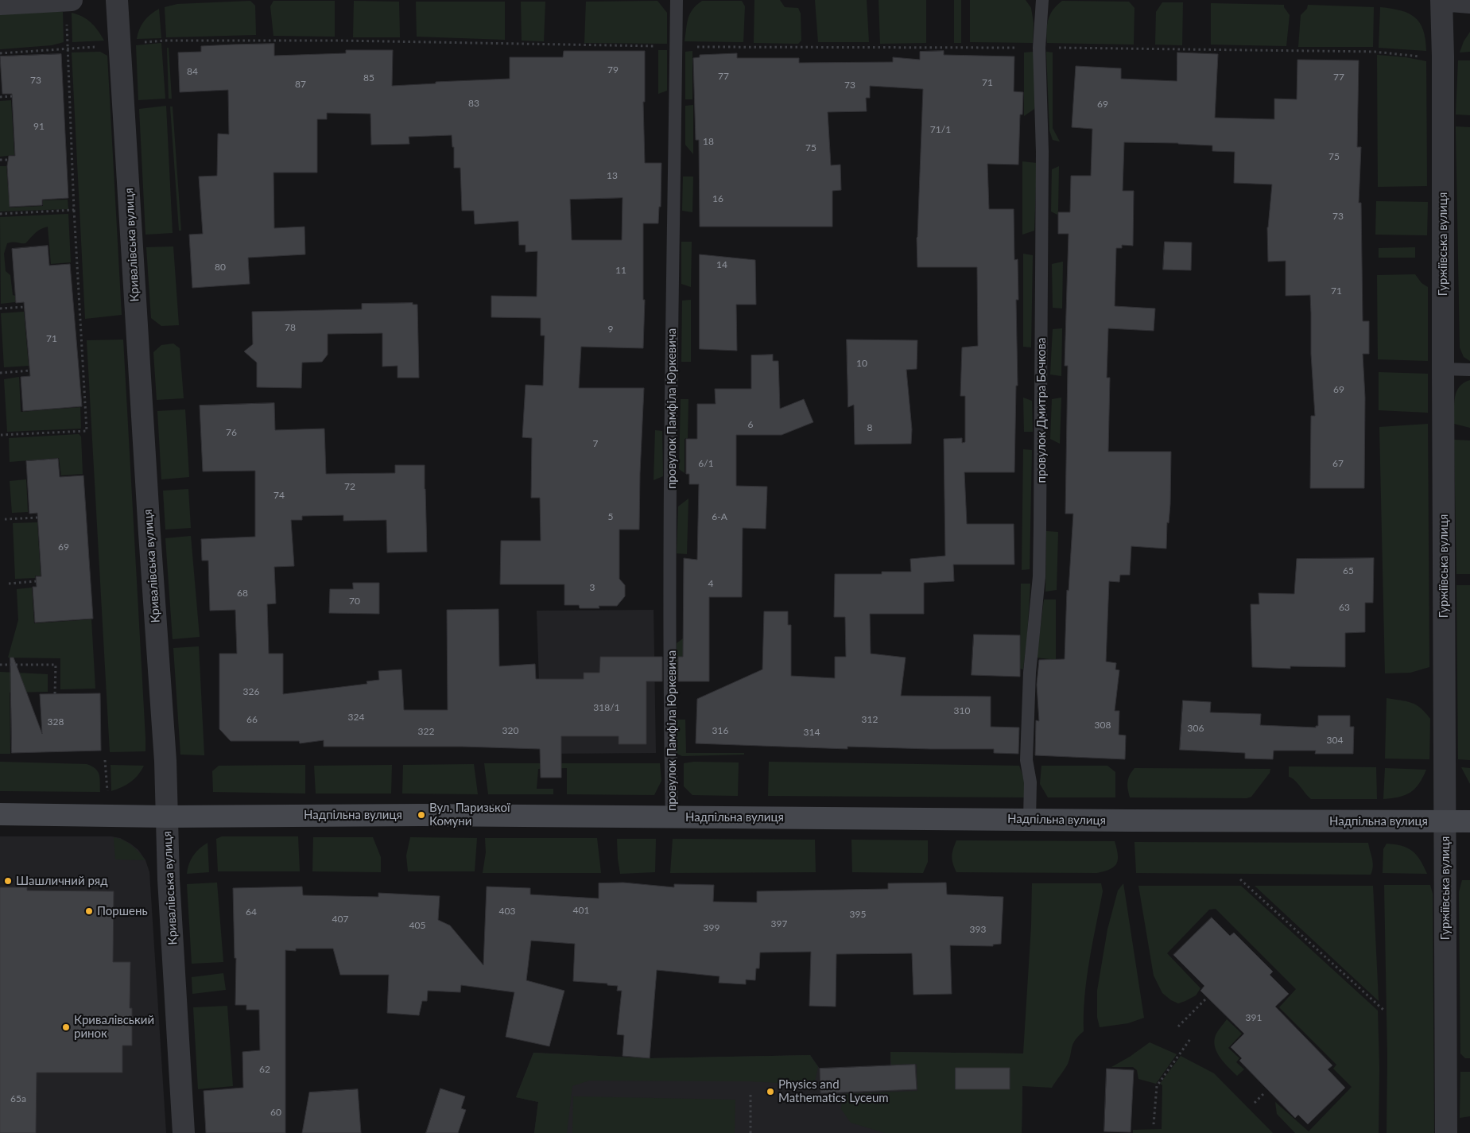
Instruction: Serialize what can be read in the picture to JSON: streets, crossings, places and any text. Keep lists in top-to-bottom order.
{
  "streets": {
    "main road": ["Надпільна вулиця"],
    "street": ["Гуржіївська вулиця", "Кривалівська вулиця"],
    "lane": ["провулок Памфіла Юркевича", "провулок Дмитра Бочкова"]
  },
  "crossings": [
    ["Гуржіївська вулиця", "Надпільна вулиця"],
    ["Кривалівська вулиця", "Надпільна вулиця"],
    ["провулок Памфіла Юркевича", "Надпільна вулиця"],
    ["провулок Дмитра Бочкова", "Надпільна вулиця"]
  ],
  "places": [
    "Вул. Паризької Комуни",
    "Шашличний ряд",
    "Поршень",
    "Кривалівський ринок",
    "Physics and Mathematics Lyceum"
  ],
  "house_numbers": [
    "79",
    "84",
    "77",
    "77",
    "85",
    "73",
    "71",
    "87",
    "73",
    "83",
    "69",
    "91",
    "71/1",
    "18",
    "75",
    "75",
    "13",
    "16",
    "73",
    "14",
    "80",
    "11",
    "71",
    "78",
    "9",
    "71",
    "10",
    "69",
    "6",
    "8",
    "76",
    "7",
    "6/1",
    "67",
    "72",
    "74",
    "5",
    "6-А",
    "69",
    "65",
    "4",
    "3",
    "68",
    "70",
    "63",
    "326",
    "318/1",
    "310",
    "324",
    "66",
    "312",
    "328",
    "308",
    "306",
    "320",
    "316",
    "322",
    "314",
    "304",
    "401",
    "403",
    "64",
    "395",
    "407",
    "397",
    "405",
    "399",
    "393",
    "391",
    "62",
    "65а",
    "60"
  ]
}
